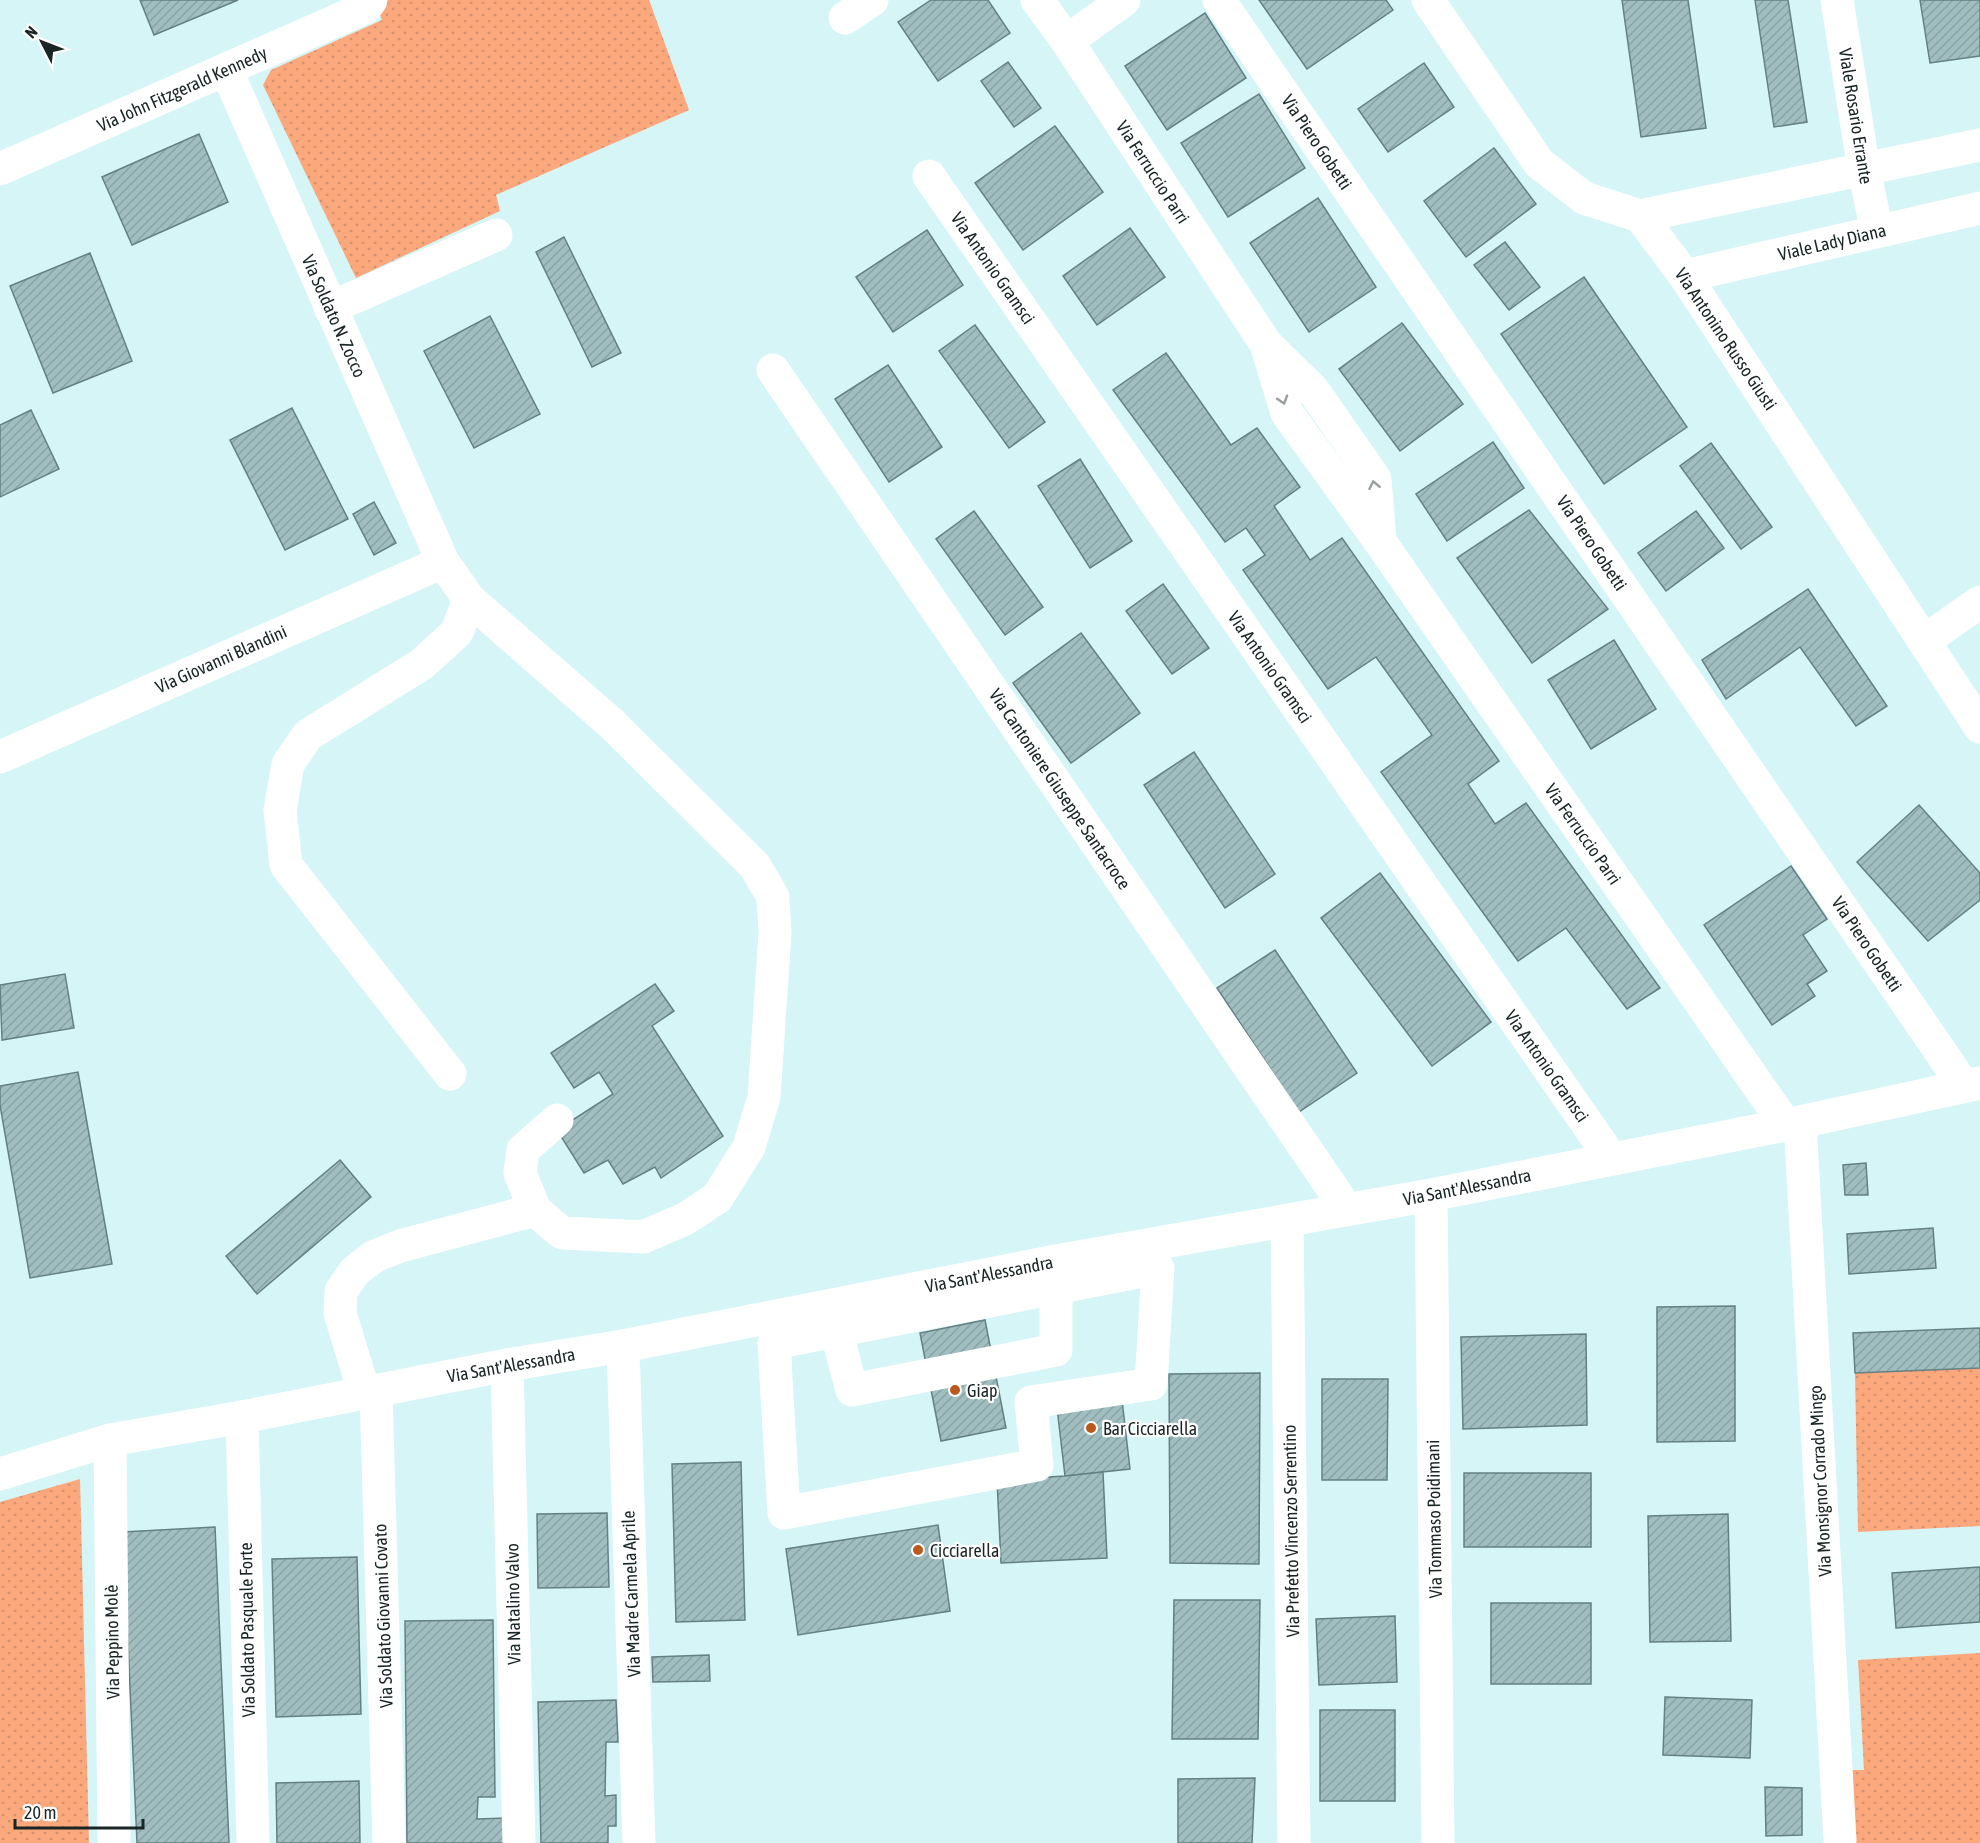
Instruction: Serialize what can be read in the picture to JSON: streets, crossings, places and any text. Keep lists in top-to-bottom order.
{
  "streets": {
    "street": [
      "Via John Fitzgerald Kennedy",
      "Viale Rosario Errante",
      "Via Piero Gobetti",
      "Via Ferruccio Parri",
      "Viale Lady Diana",
      "Via Antonio Gramsci",
      "Via Soldato N. Zocco",
      "Via Antonino Russo Giusti",
      "Via Giovanni Blandini",
      "Via Cantoniere Giuseppe Santacroce",
      "Via Sant'Alessandra",
      "Via Monsignor Corrado Mingo",
      "Via Tommaso Poidimani",
      "Via Prefetto Vincenzo Serrentino",
      "Via Madre Carmela Aprile",
      "Via Natalino Valvo",
      "Via Soldato Giovanni Covato",
      "Via Soldato Pasquale Forte",
      "Via Peppino Molè"
    ]
  },
  "crossings": [
    ["Via John Fitzgerald Kennedy", "Via Soldato N. Zocco"],
    ["Viale Rosario Errante", "Viale Lady Diana"],
    ["Via Piero Gobetti", "Via Sant'Alessandra"],
    ["Via Ferruccio Parri", "Via Sant'Alessandra"],
    ["Via Ferruccio Parri", "Via Monsignor Corrado Mingo"],
    ["Viale Lady Diana", "Via Antonino Russo Giusti"],
    ["Via Antonio Gramsci", "Via Sant'Alessandra"],
    ["Via Soldato N. Zocco", "Via Giovanni Blandini"],
    ["Via Soldato N. Zocco", "Via Soldato Giovanni Covato"],
    ["Via Cantoniere Giuseppe Santacroce", "Via Sant'Alessandra"],
    ["Via Sant'Alessandra", "Via Monsignor Corrado Mingo"],
    ["Via Sant'Alessandra", "Via Tommaso Poidimani"],
    ["Via Sant'Alessandra", "Via Prefetto Vincenzo Serrentino"],
    ["Via Sant'Alessandra", "Via Madre Carmela Aprile"],
    ["Via Sant'Alessandra", "Via Natalino Valvo"],
    ["Via Sant'Alessandra", "Via Soldato Giovanni Covato"],
    ["Via Sant'Alessandra", "Via Soldato Pasquale Forte"],
    ["Via Sant'Alessandra", "Via Peppino Molè"]
  ],
  "places": ["Giap", "Bar Cicciarella", "Cicciarella"],
  "scale_bar": "20 m",
  "north": "top left"
}
